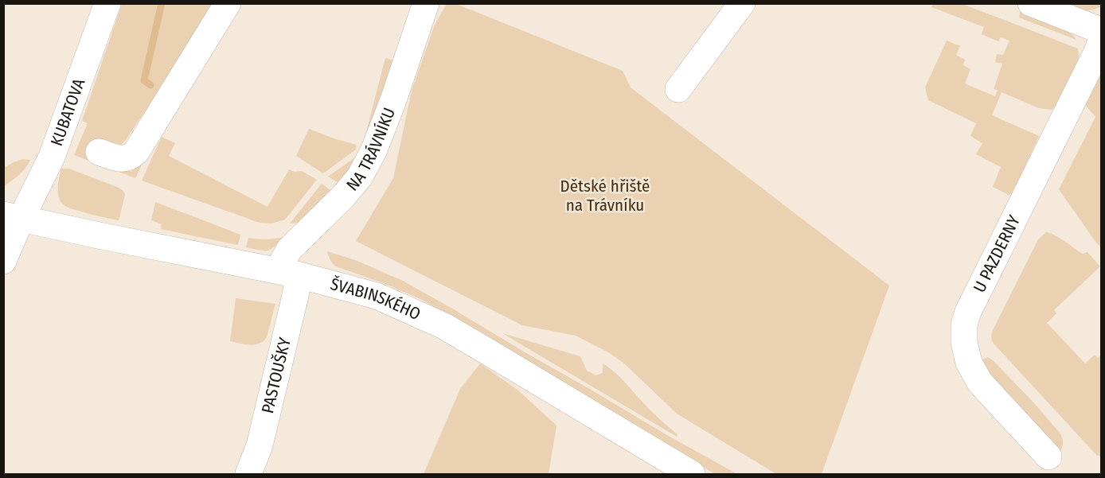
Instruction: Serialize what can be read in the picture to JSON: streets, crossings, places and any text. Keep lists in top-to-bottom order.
{
  "streets": {
    "street": [
      "KUBATOVA",
      "NA TRÁVNÍKU",
      "U PAZDERNY",
      "ŠVABINSKÉHO",
      "PASTOUŠKY"
    ]
  },
  "crossings": [
    ["KUBATOVA", "ŠVABINSKÉHO"],
    ["NA TRÁVNÍKU", "ŠVABINSKÉHO"],
    ["NA TRÁVNÍKU", "PASTOUŠKY"],
    ["ŠVABINSKÉHO", "PASTOUŠKY"]
  ],
  "parks": ["Dětské hřiště na Trávníku"]
}
